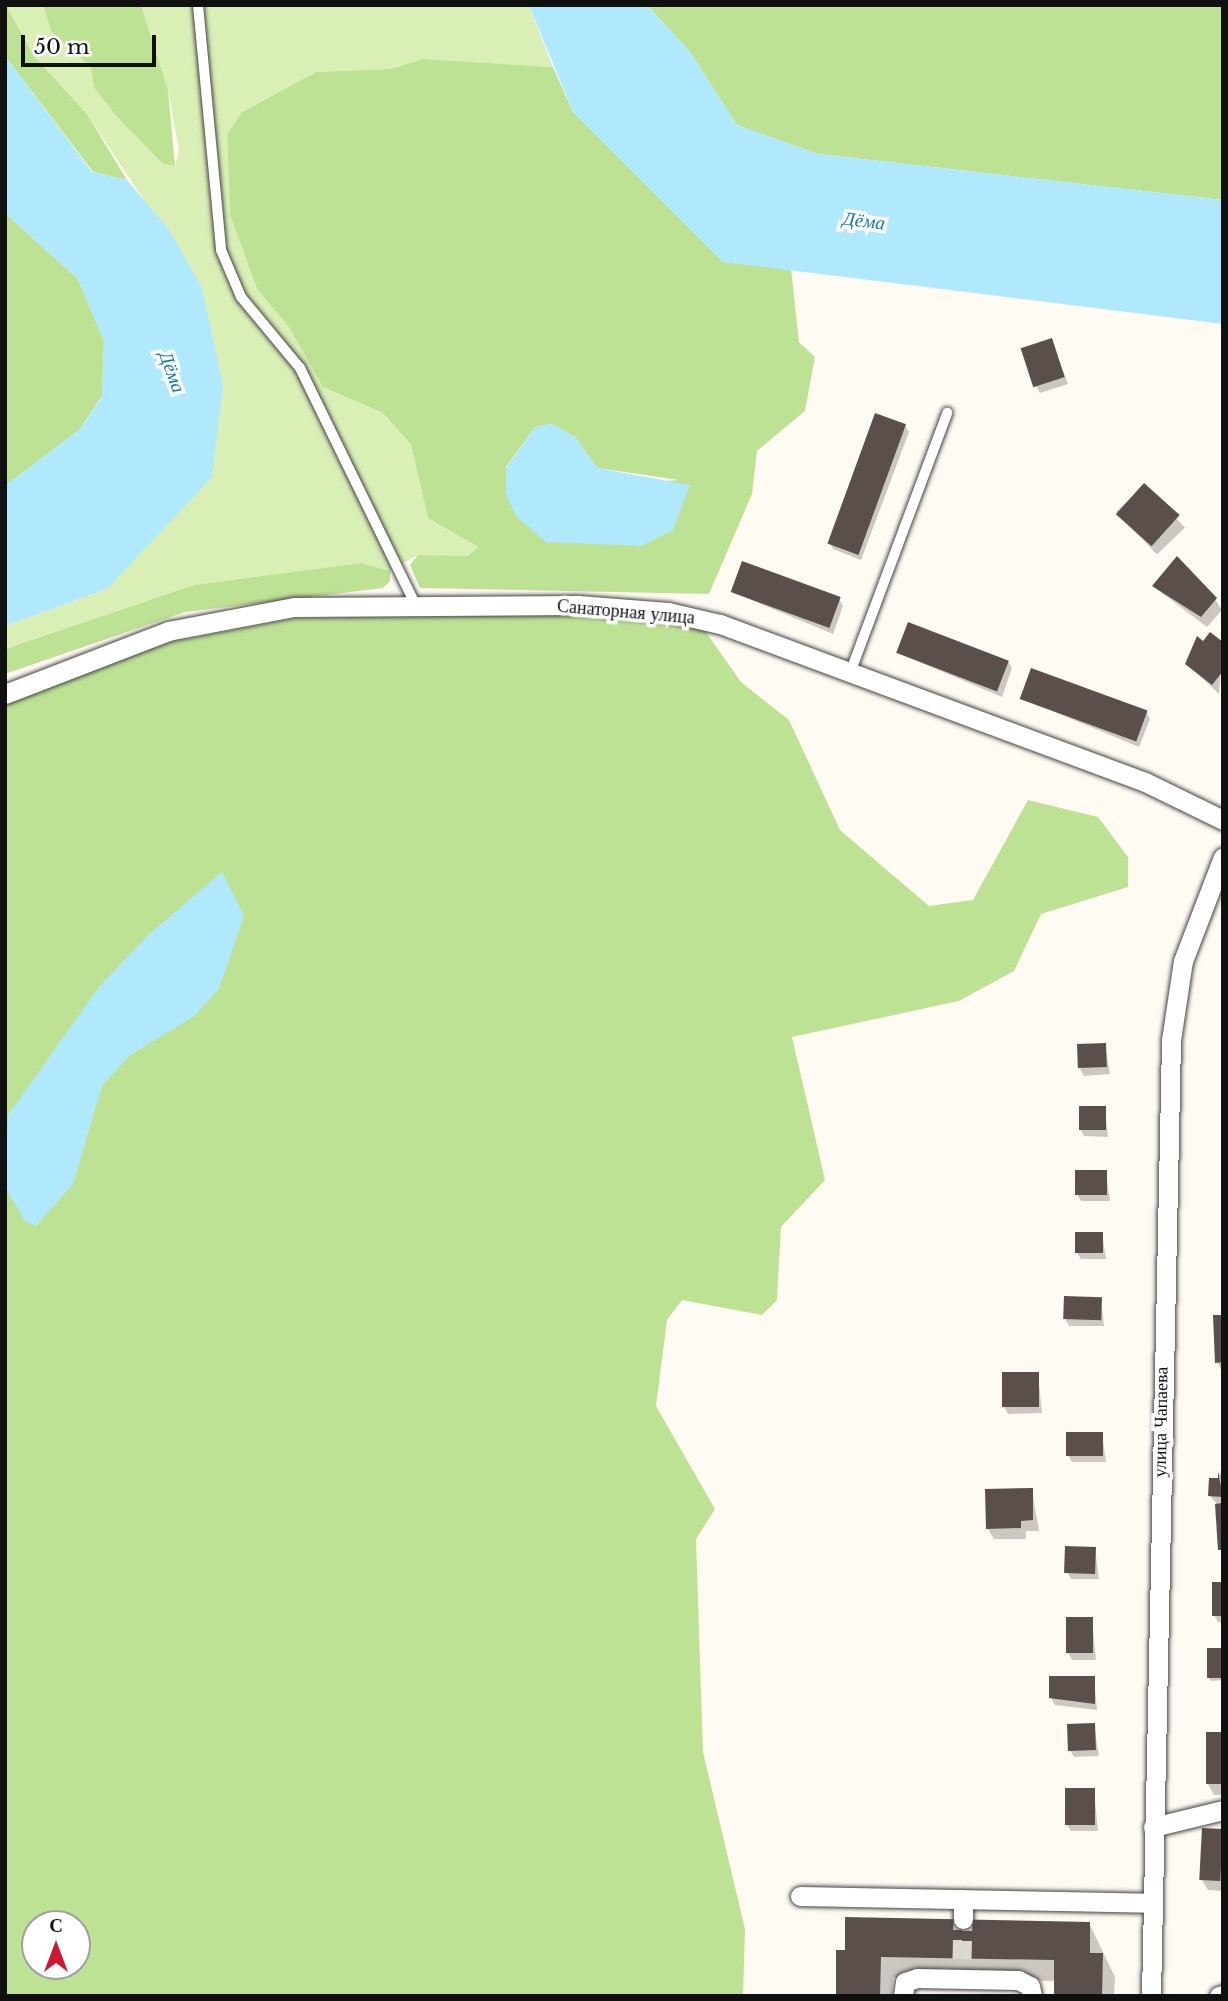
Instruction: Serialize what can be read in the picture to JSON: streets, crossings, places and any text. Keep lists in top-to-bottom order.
{
  "streets": {
    "street": ["Санаторная улица", "улица Чапаева"]
  },
  "water": ["Дёма"],
  "scale_bar": "50 m",
  "north": "top"
}
